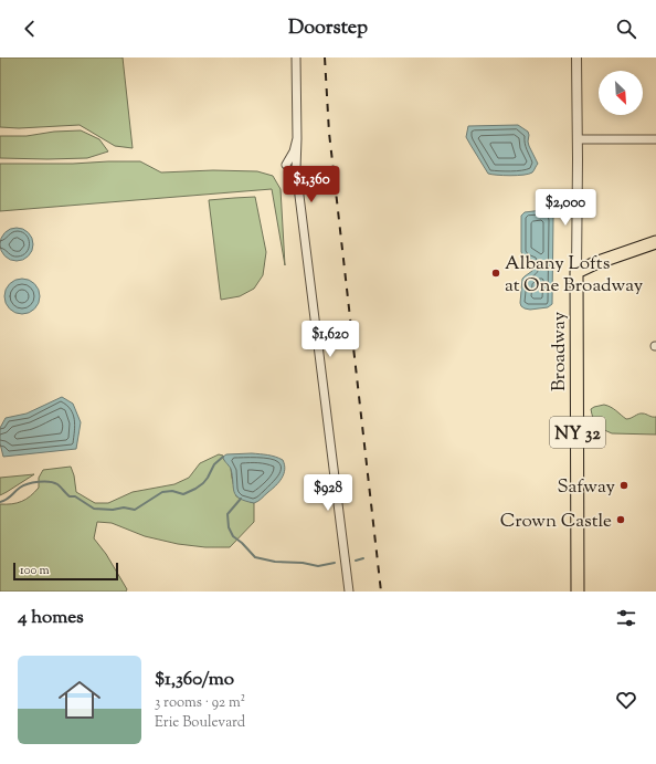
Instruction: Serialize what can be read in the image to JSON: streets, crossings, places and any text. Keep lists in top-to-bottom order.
{
  "streets": {
    "main road": ["Broadway", "NY 32"]
  },
  "places": ["Albany Lofts at One Broadway", "Safway", "Crown Castle"],
  "scale_bar": "100 m",
  "north": "bottom right",
  "page": {
    "header": "Doorstep",
    "price": [
      "$1,360",
      "$2,000",
      "$1,620",
      "$928"
    ],
    "scale": "100 m",
    "heading": "4 homes",
    "list": [
      {
        "name": "$1,360/mo",
        "note": "3 rooms · 92 m² · Erie Boulevard"
      }
    ]
  }
}
